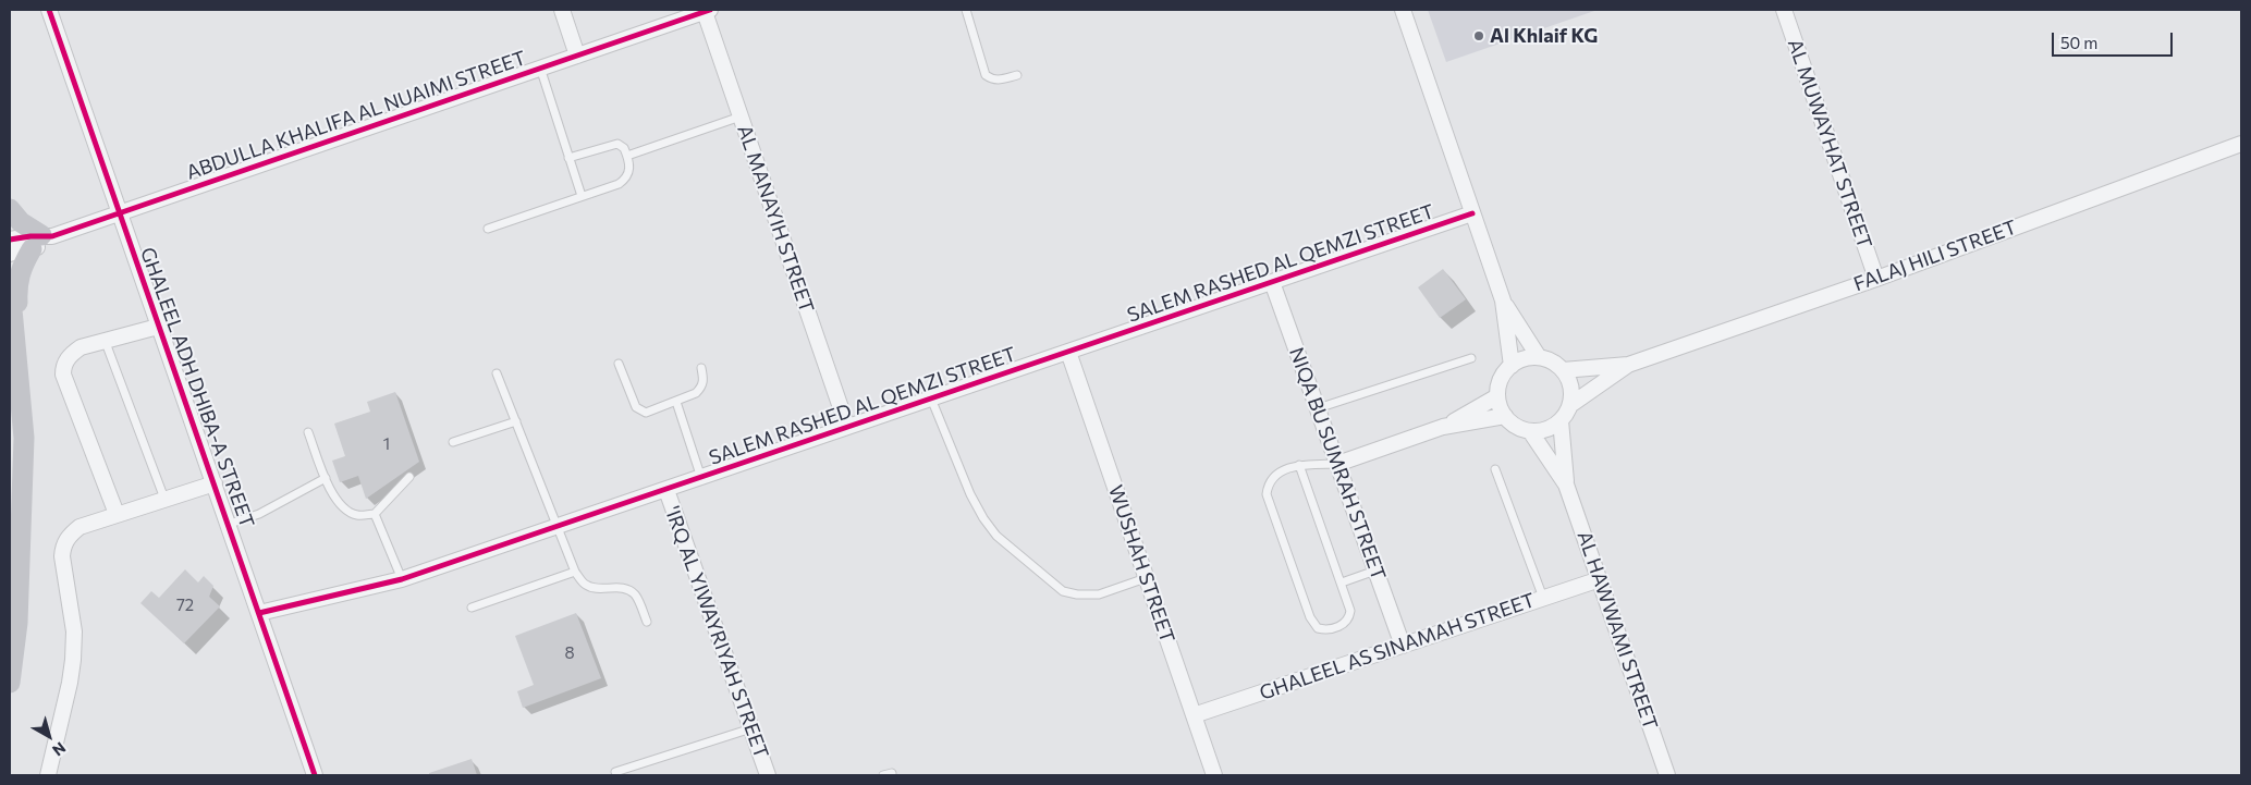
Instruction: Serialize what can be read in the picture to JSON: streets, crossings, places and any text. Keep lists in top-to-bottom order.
{
  "streets": {
    "street": [
      "ABDULLA KHALIFA AL NUAIMI STREET",
      "AL MUWAYHAT STREET",
      "AL MANAYIH STREET",
      "FALAJ HILI STREET",
      "SALEM RASHED AL QEMZI STREET",
      "GHALEEL ADH DHIBA-A STREET",
      "NIQA BU SUMRAH STREET",
      "WUSHAH STREET",
      "AL HAWWAMI STREET",
      "'IRQ AL YIWAYRIYAH STREET",
      "GHALEEL AS SINAMAH STREET"
    ]
  },
  "crossings": [
    ["ABDULLA KHALIFA AL NUAIMI STREET", "AL MANAYIH STREET"],
    ["ABDULLA KHALIFA AL NUAIMI STREET", "GHALEEL ADH DHIBA-A STREET"],
    ["AL MUWAYHAT STREET", "FALAJ HILI STREET"],
    ["AL MANAYIH STREET", "SALEM RASHED AL QEMZI STREET"],
    ["FALAJ HILI STREET", "AL HAWWAMI STREET"],
    ["SALEM RASHED AL QEMZI STREET", "GHALEEL ADH DHIBA-A STREET"],
    ["SALEM RASHED AL QEMZI STREET", "NIQA BU SUMRAH STREET"],
    ["SALEM RASHED AL QEMZI STREET", "WUSHAH STREET"],
    ["SALEM RASHED AL QEMZI STREET", "'IRQ AL YIWAYRIYAH STREET"],
    ["NIQA BU SUMRAH STREET", "GHALEEL AS SINAMAH STREET"],
    ["WUSHAH STREET", "GHALEEL AS SINAMAH STREET"],
    ["AL HAWWAMI STREET", "GHALEEL AS SINAMAH STREET"]
  ],
  "places": ["Al Khlaif KG"],
  "house_numbers": ["1", "72", "8"],
  "scale_bar": "50 m",
  "north": "bottom right"
}
